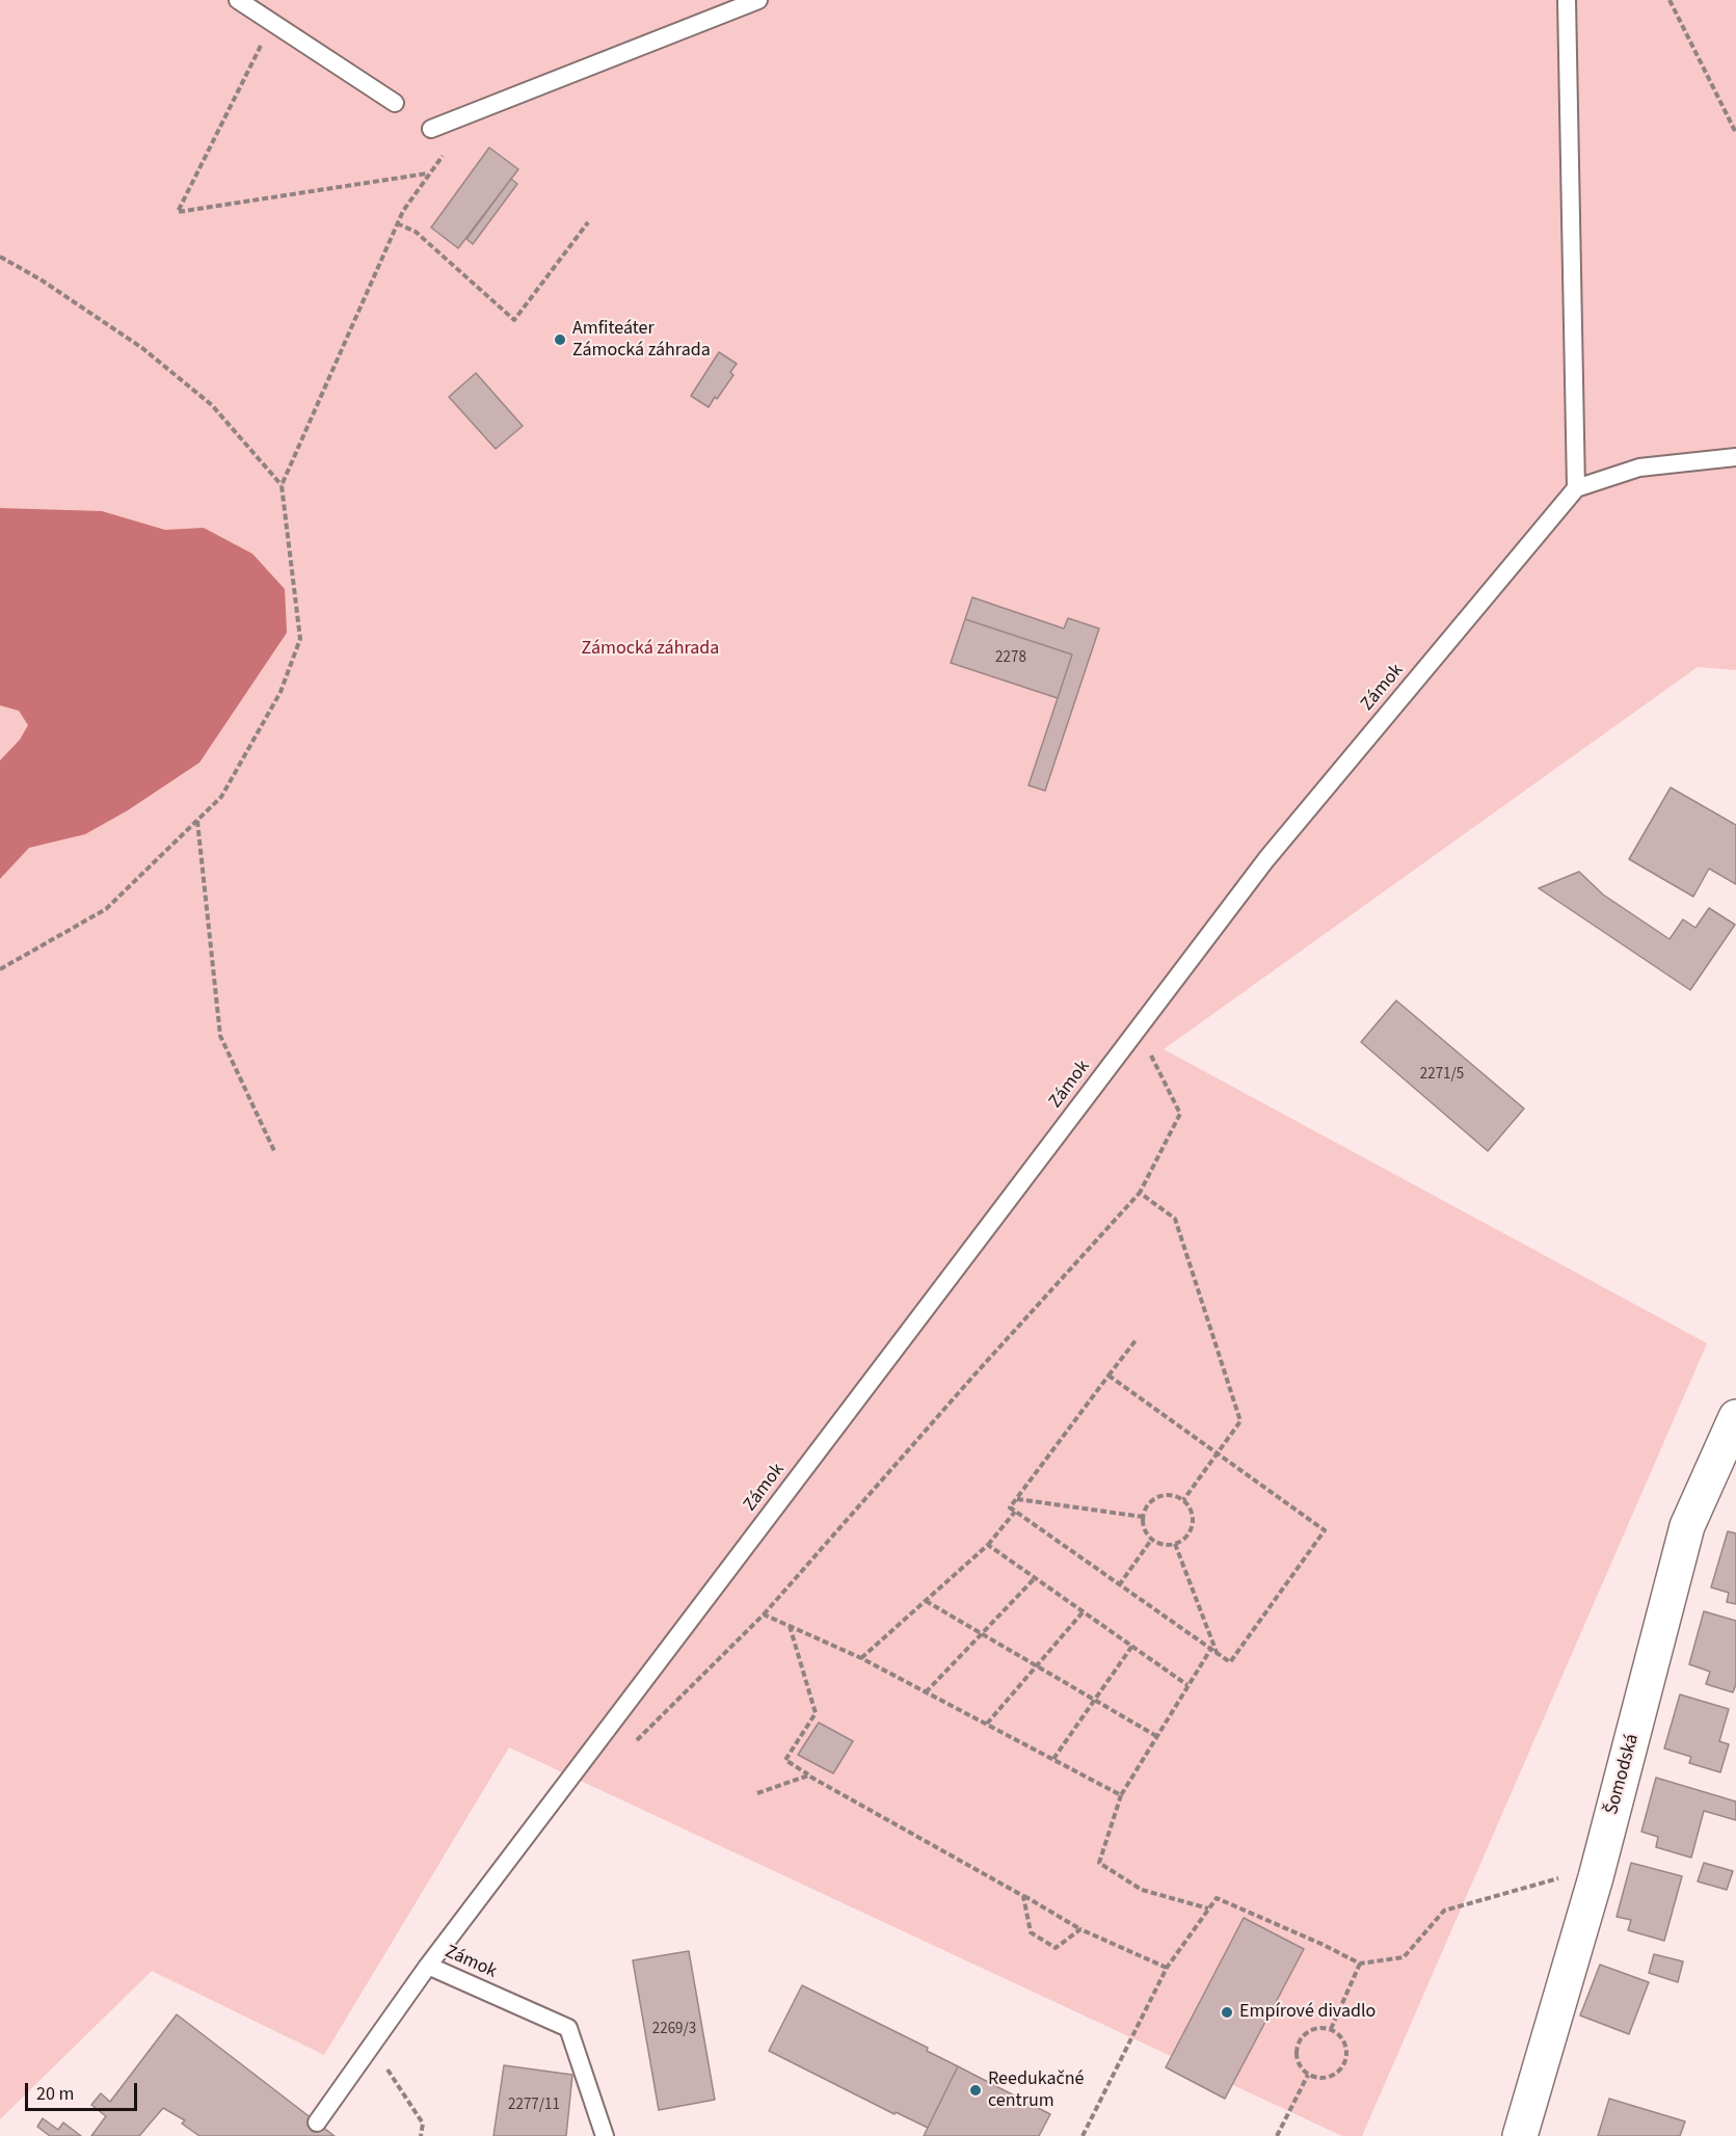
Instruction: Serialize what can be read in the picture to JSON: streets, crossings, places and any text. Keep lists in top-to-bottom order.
{
  "streets": {
    "street": ["Šomodská"],
    "lane": ["Zámok"]
  },
  "parks": ["Zámocká záhrada"],
  "places": ["Amfiteáter Zámocká záhrada", "Empírové divadlo", "Reedukačné centrum"],
  "house_numbers": [
    "2278",
    "2271/5",
    "2269/3",
    "2277/11"
  ],
  "scale_bar": "20 m"
}
